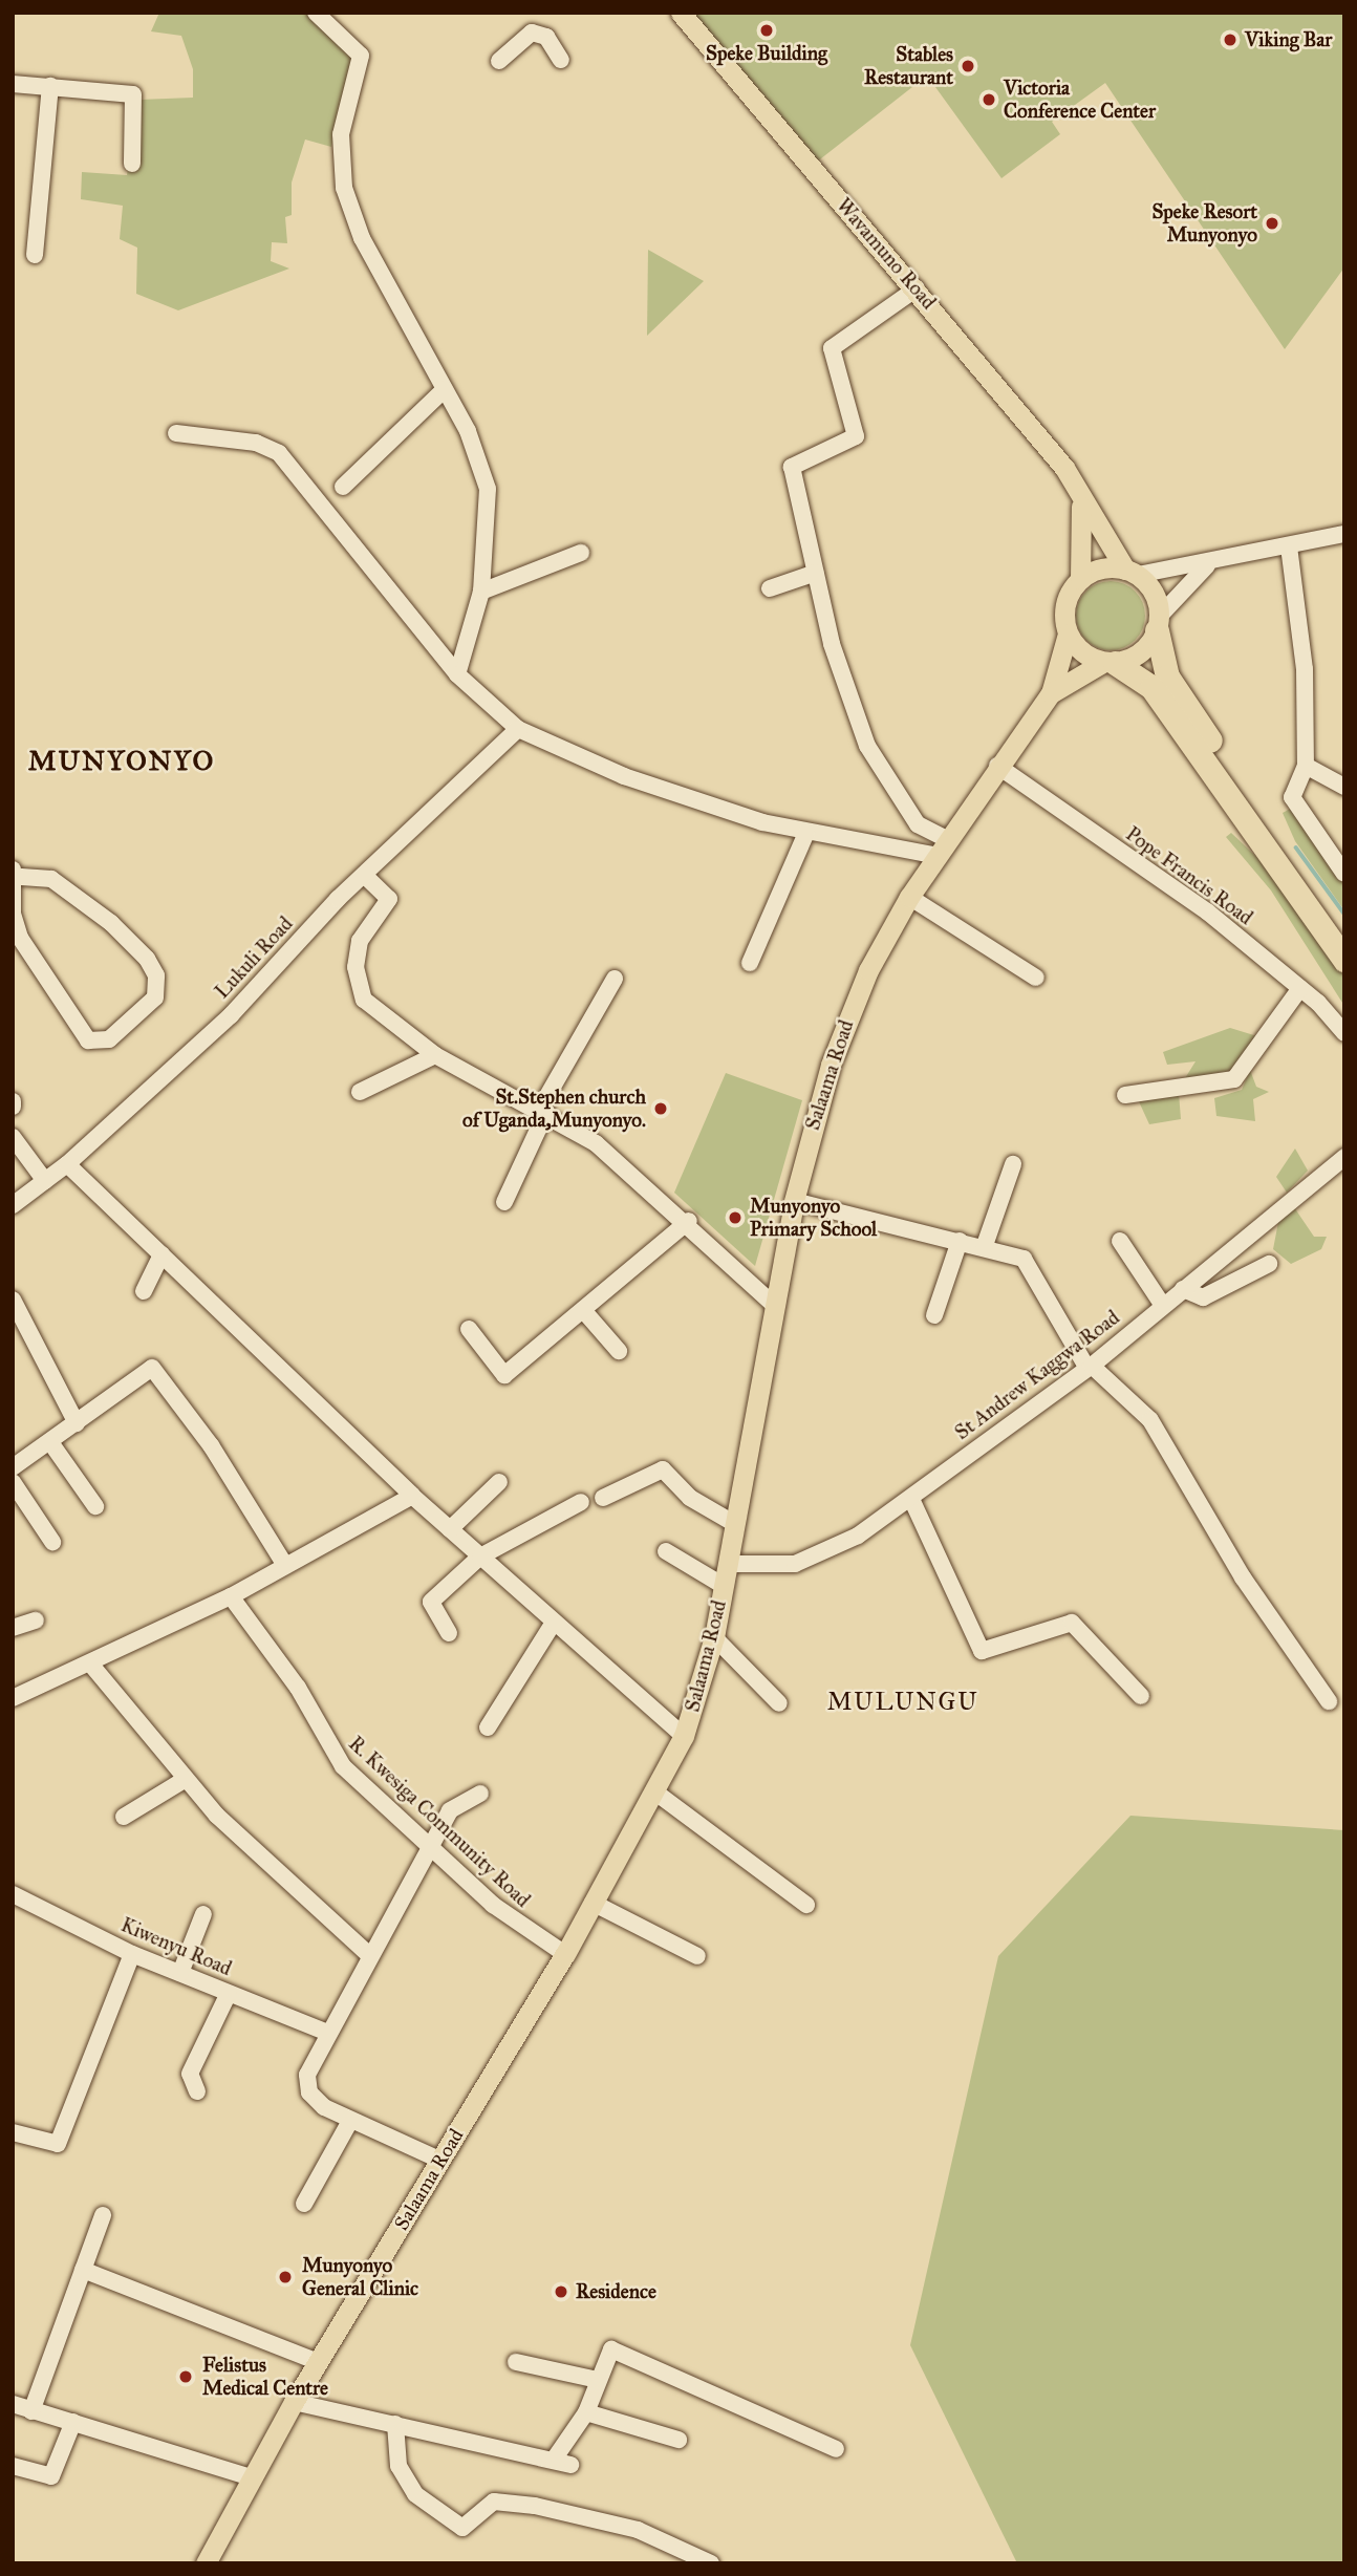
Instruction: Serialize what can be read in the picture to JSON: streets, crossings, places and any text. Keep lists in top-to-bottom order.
{
  "streets": {
    "main road": ["Wavamuno Road", "Salaama Road"],
    "street": [
      "Pope Francis Road",
      "Lukuli Road",
      "St Andrew Kaggwa Road",
      "R. Kwesiga Community Road",
      "Kiwenyu Road"
    ]
  },
  "crossings": [
    ["Wavamuno Road", "Salaama Road"],
    ["Pope Francis Road", "Salaama Road"],
    ["Salaama Road", "St Andrew Kaggwa Road"],
    ["Salaama Road", "R. Kwesiga Community Road"]
  ],
  "districts": ["MUNYONYO", "MULUNGU"],
  "places": [
    "Speke Building",
    "Viking Bar",
    "Stables Restaurant",
    "Victoria Conference Center",
    "Speke Resort Munyonyo",
    "St.Stephen church of Uganda,Munyonyo.",
    "Munyonyo Primary School",
    "Munyonyo General Clinic",
    "Residence",
    "Felistus Medical Centre"
  ]
}
